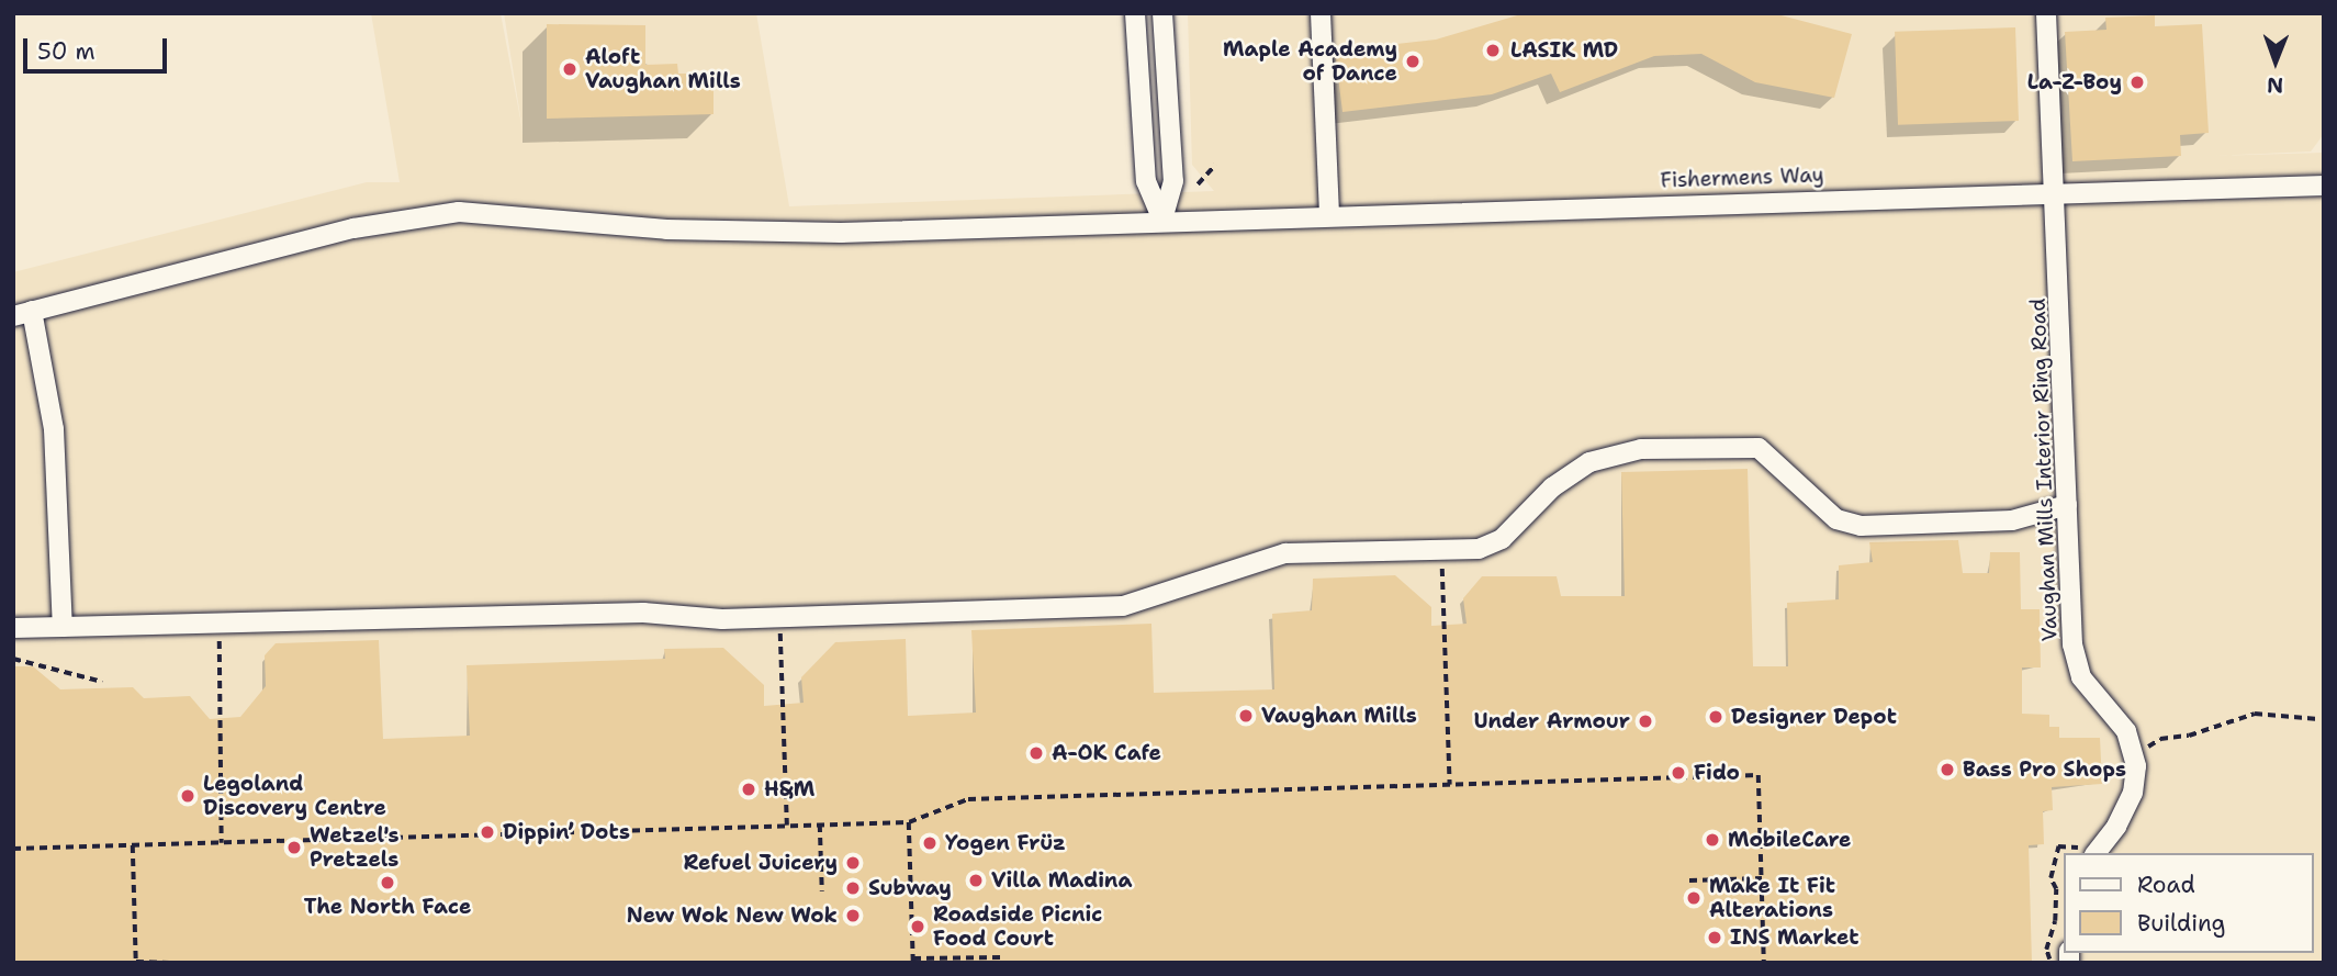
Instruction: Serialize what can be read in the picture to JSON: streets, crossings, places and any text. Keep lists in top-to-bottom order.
{
  "streets": {
    "street": ["Fishermens Way", "Vaughan Mills Interior Ring Road"]
  },
  "crossings": [
    ["Fishermens Way", "Vaughan Mills Interior Ring Road"]
  ],
  "places": [
    "LASIK MD",
    "Maple Academy of Dance",
    "Aloft Vaughan Mills",
    "La-Z-Boy",
    "Vaughan Mills",
    "Designer Depot",
    "Under Armour",
    "A-OK Cafe",
    "Bass Pro Shops",
    "Fido",
    "H&M",
    "Legoland Discovery Centre",
    "Dippin’ Dots",
    "MobileCare",
    "Yogen Früz",
    "Wetzel's Pretzels",
    "Refuel Juicery",
    "Villa Madina",
    "The North Face",
    "Subway",
    "Make It Fit Alterations",
    "New Wok New Wok",
    "Roadside Picnic Food Court",
    "INS Market"
  ],
  "legend": ["Road", "Building"],
  "scale_bar": "50 m",
  "north": "bottom"
}
